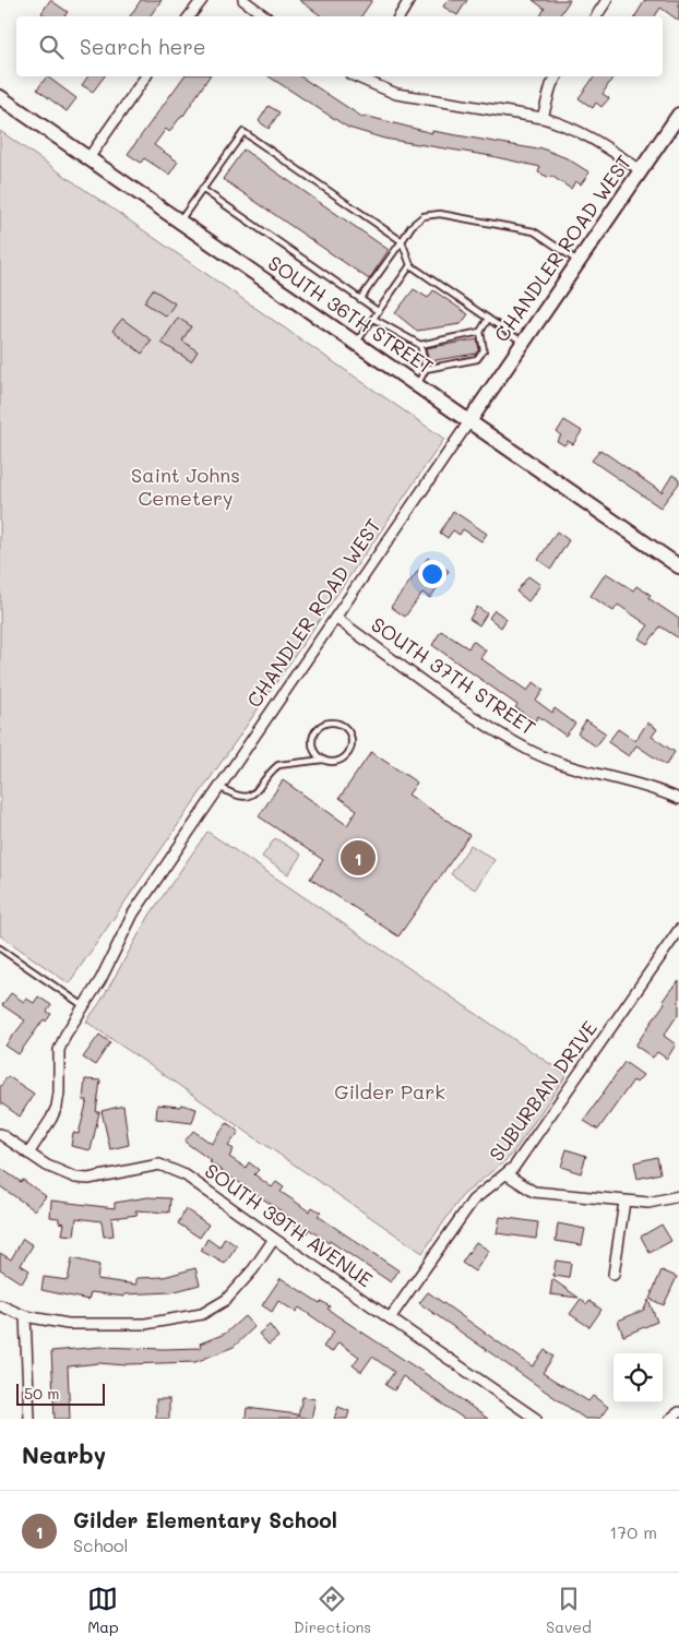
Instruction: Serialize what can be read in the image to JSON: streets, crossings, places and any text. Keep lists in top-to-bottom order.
{
  "streets": {
    "main road": ["CHANDLER ROAD WEST", "SOUTH 36TH STREET"],
    "street": ["SOUTH 37TH STREET", "SUBURBAN DRIVE", "SOUTH 39TH AVENUE"]
  },
  "crossings": [
    ["CHANDLER ROAD WEST", "SOUTH 36TH STREET"],
    ["CHANDLER ROAD WEST", "SOUTH 37TH STREET"],
    ["CHANDLER ROAD WEST", "SOUTH 39TH AVENUE"],
    ["SUBURBAN DRIVE", "SOUTH 39TH AVENUE"]
  ],
  "parks": ["Saint Johns Cemetery", "Gilder Park"],
  "scale_bar": "50 m",
  "page": {
    "search": "Search here",
    "pins": "1",
    "scale": "50 m",
    "heading": "Nearby",
    "list": [
      {
        "mark": "1",
        "name": "Gilder Elementary School",
        "note": "School",
        "value": "170 m"
      }
    ],
    "nav": ["Map", "Directions", "Saved"]
  }
}
